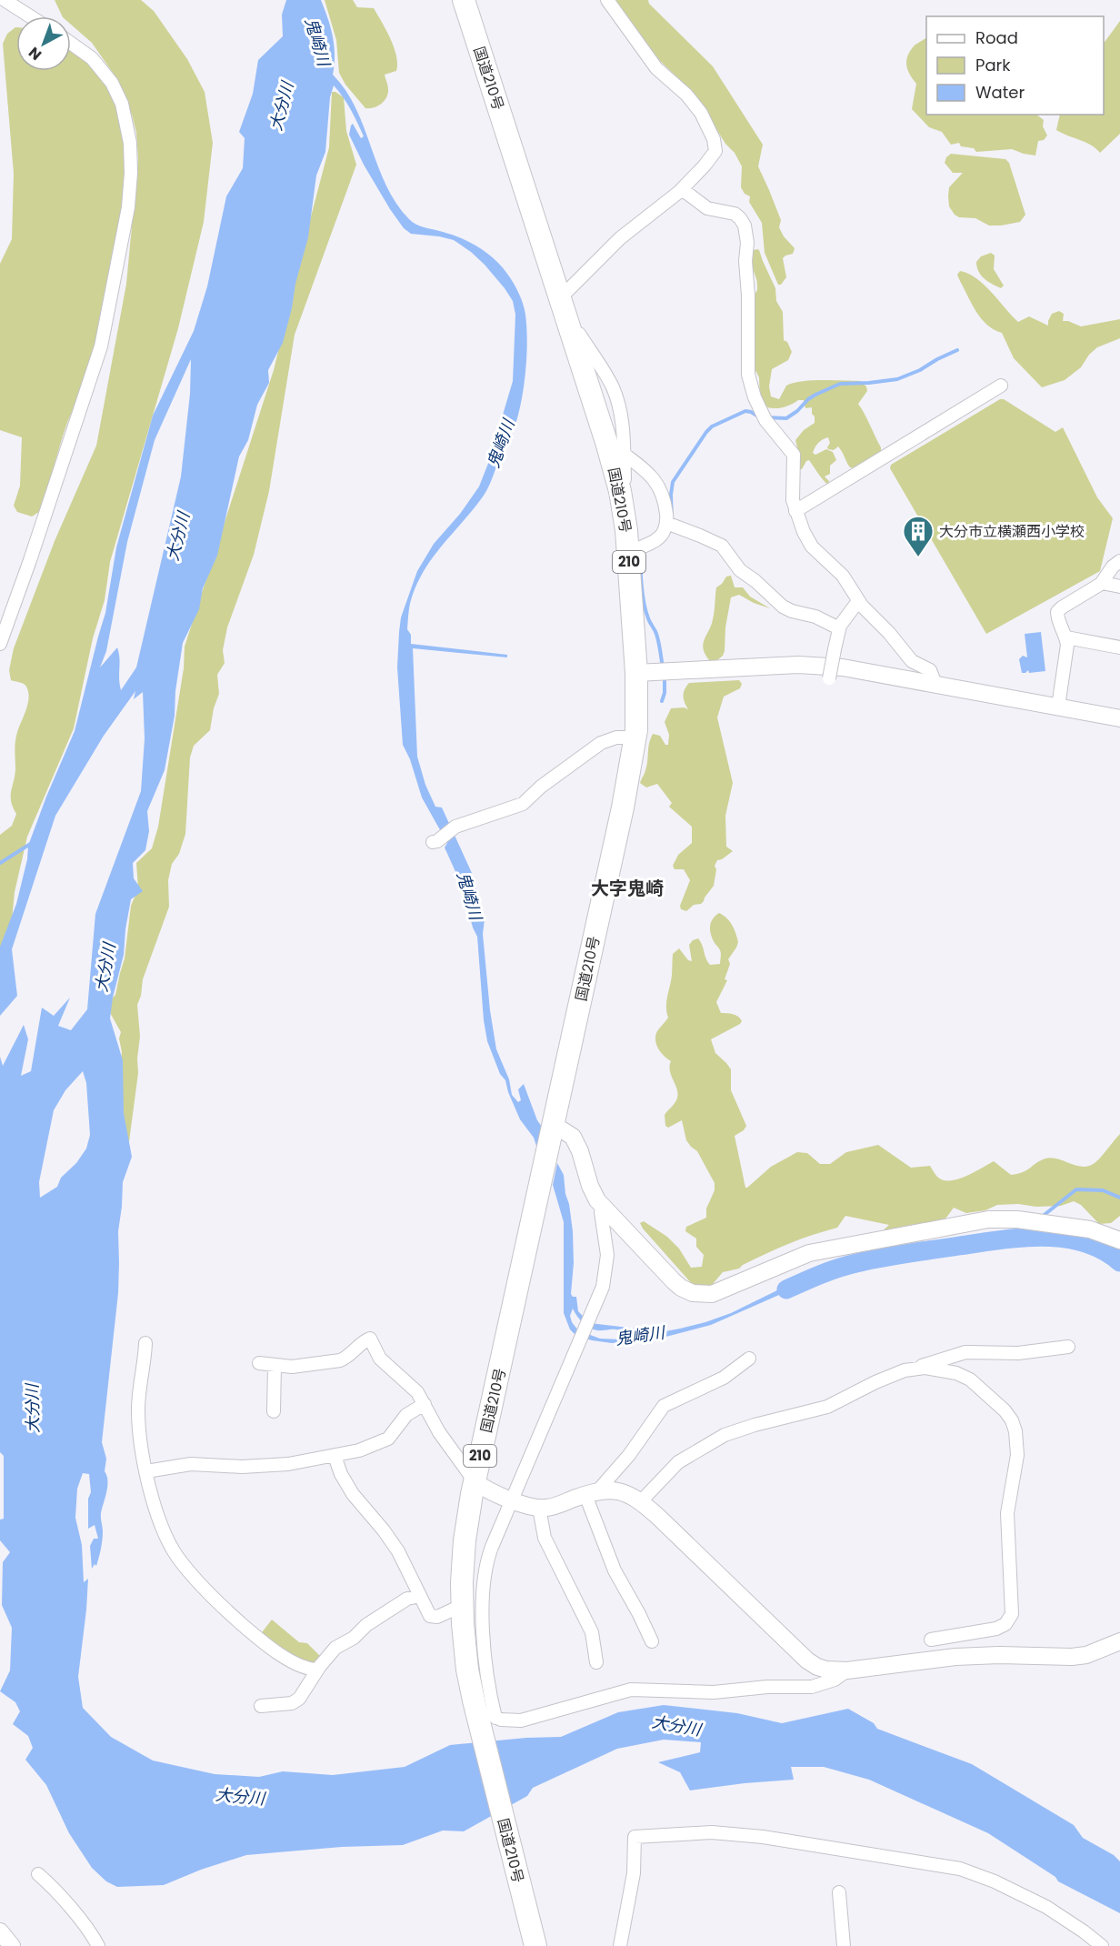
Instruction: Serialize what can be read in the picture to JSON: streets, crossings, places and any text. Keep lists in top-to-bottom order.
{
  "streets": {
    "highway": ["国道210号", "210"]
  },
  "districts": ["大字鬼崎"],
  "water": ["鬼崎川", "大分川"],
  "places": {
    "building": ["大分市立横瀬西小学校"]
  },
  "legend": ["Road", "Park", "Water"],
  "north": "bottom left"
}
